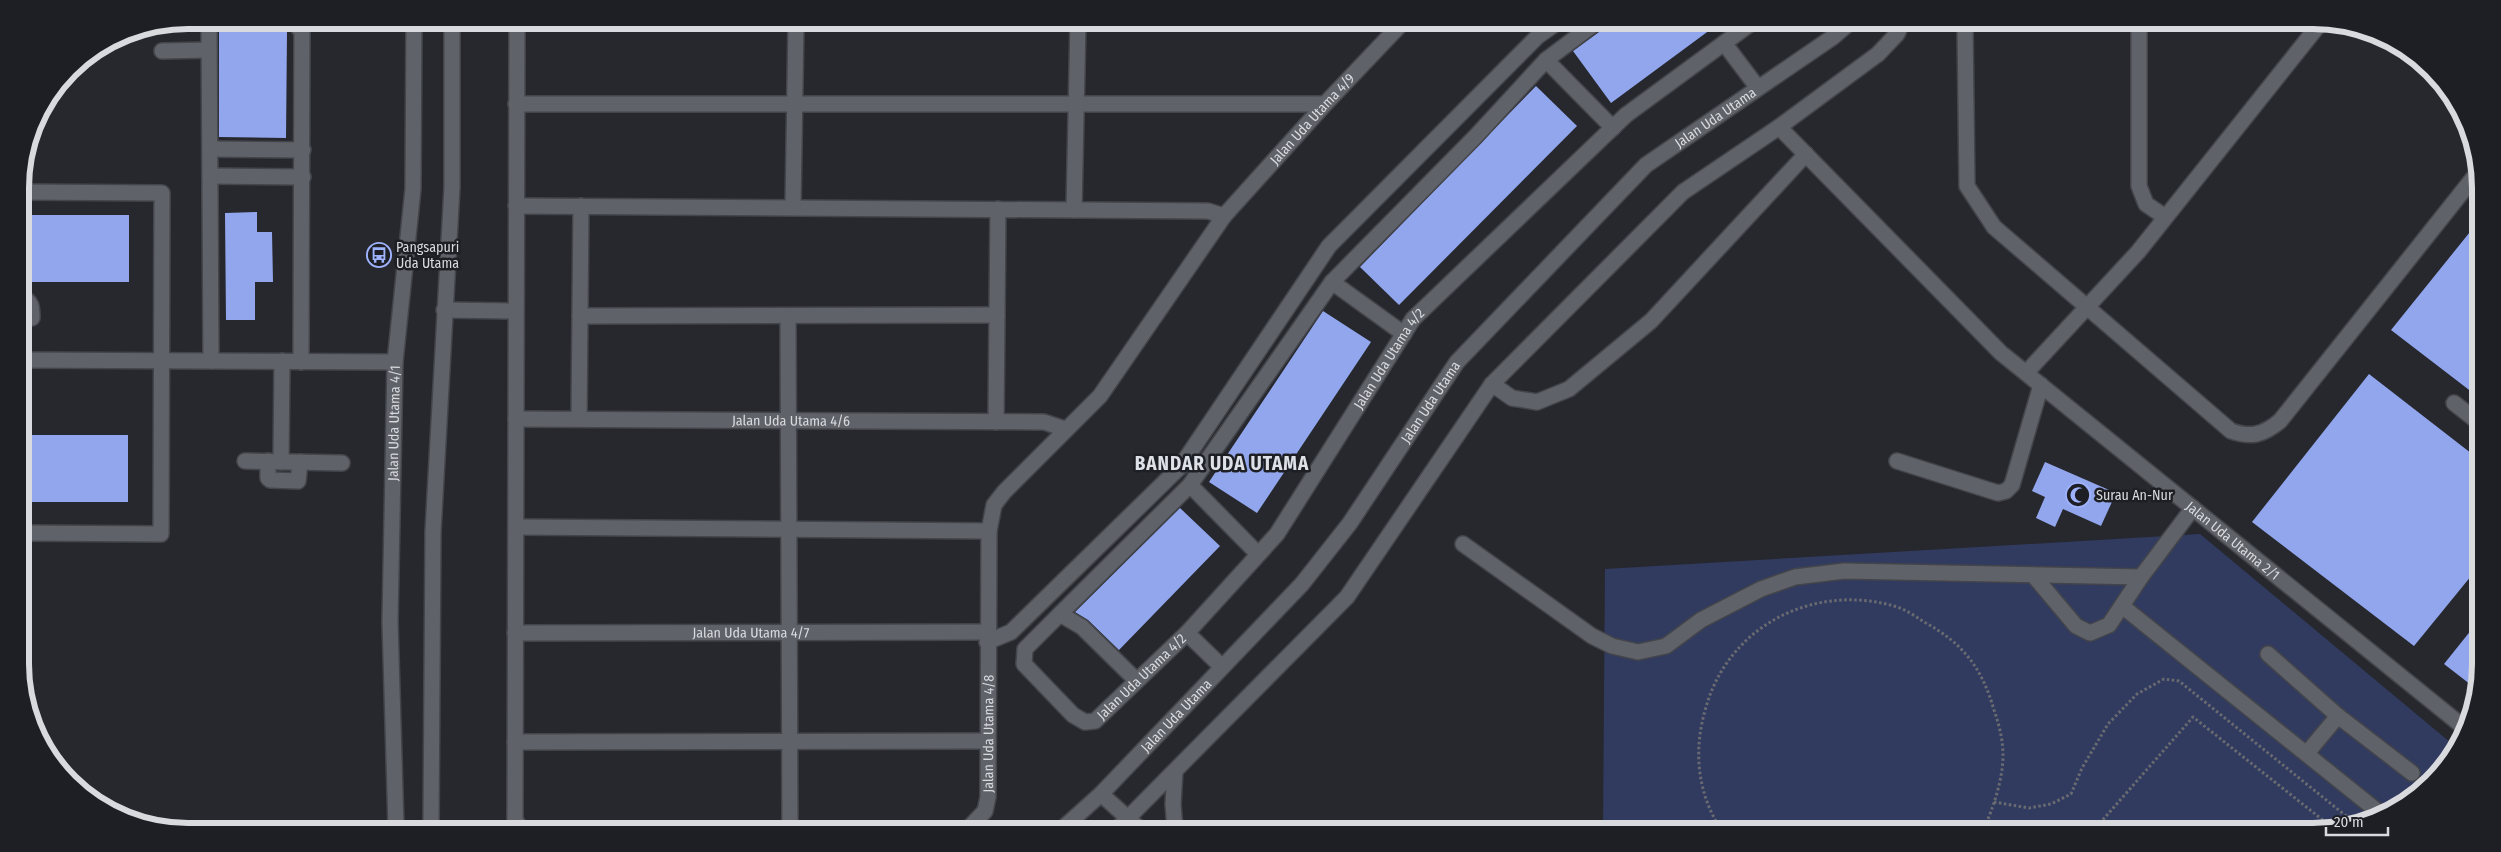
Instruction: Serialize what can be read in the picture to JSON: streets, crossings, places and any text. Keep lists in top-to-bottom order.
{
  "streets": {
    "street": [
      "Jalan Uda Utama",
      "Jalan Uda Utama 4/9",
      "Jalan Uda Utama 4/2",
      "Jalan Uda Utama 4/6",
      "Jalan Uda Utama 4/1",
      "Jalan Uda Utama 2/1",
      "Jalan Uda Utama 4/7",
      "Jalan Uda Utama 4/8"
    ]
  },
  "crossings": [
    ["Jalan Uda Utama 4/9", "Jalan Uda Utama 4/6"],
    ["Jalan Uda Utama 4/9", "Jalan Uda Utama 4/8"],
    ["Jalan Uda Utama 4/6", "Jalan Uda Utama 4/8"],
    ["Jalan Uda Utama 4/7", "Jalan Uda Utama 4/8"]
  ],
  "districts": ["BANDAR UDA UTAMA"],
  "places": {
    "bus stop": ["Pangsapuri Uda Utama"],
    "mosque": ["Surau An-Nur"]
  },
  "scale_bar": "20 m"
}
